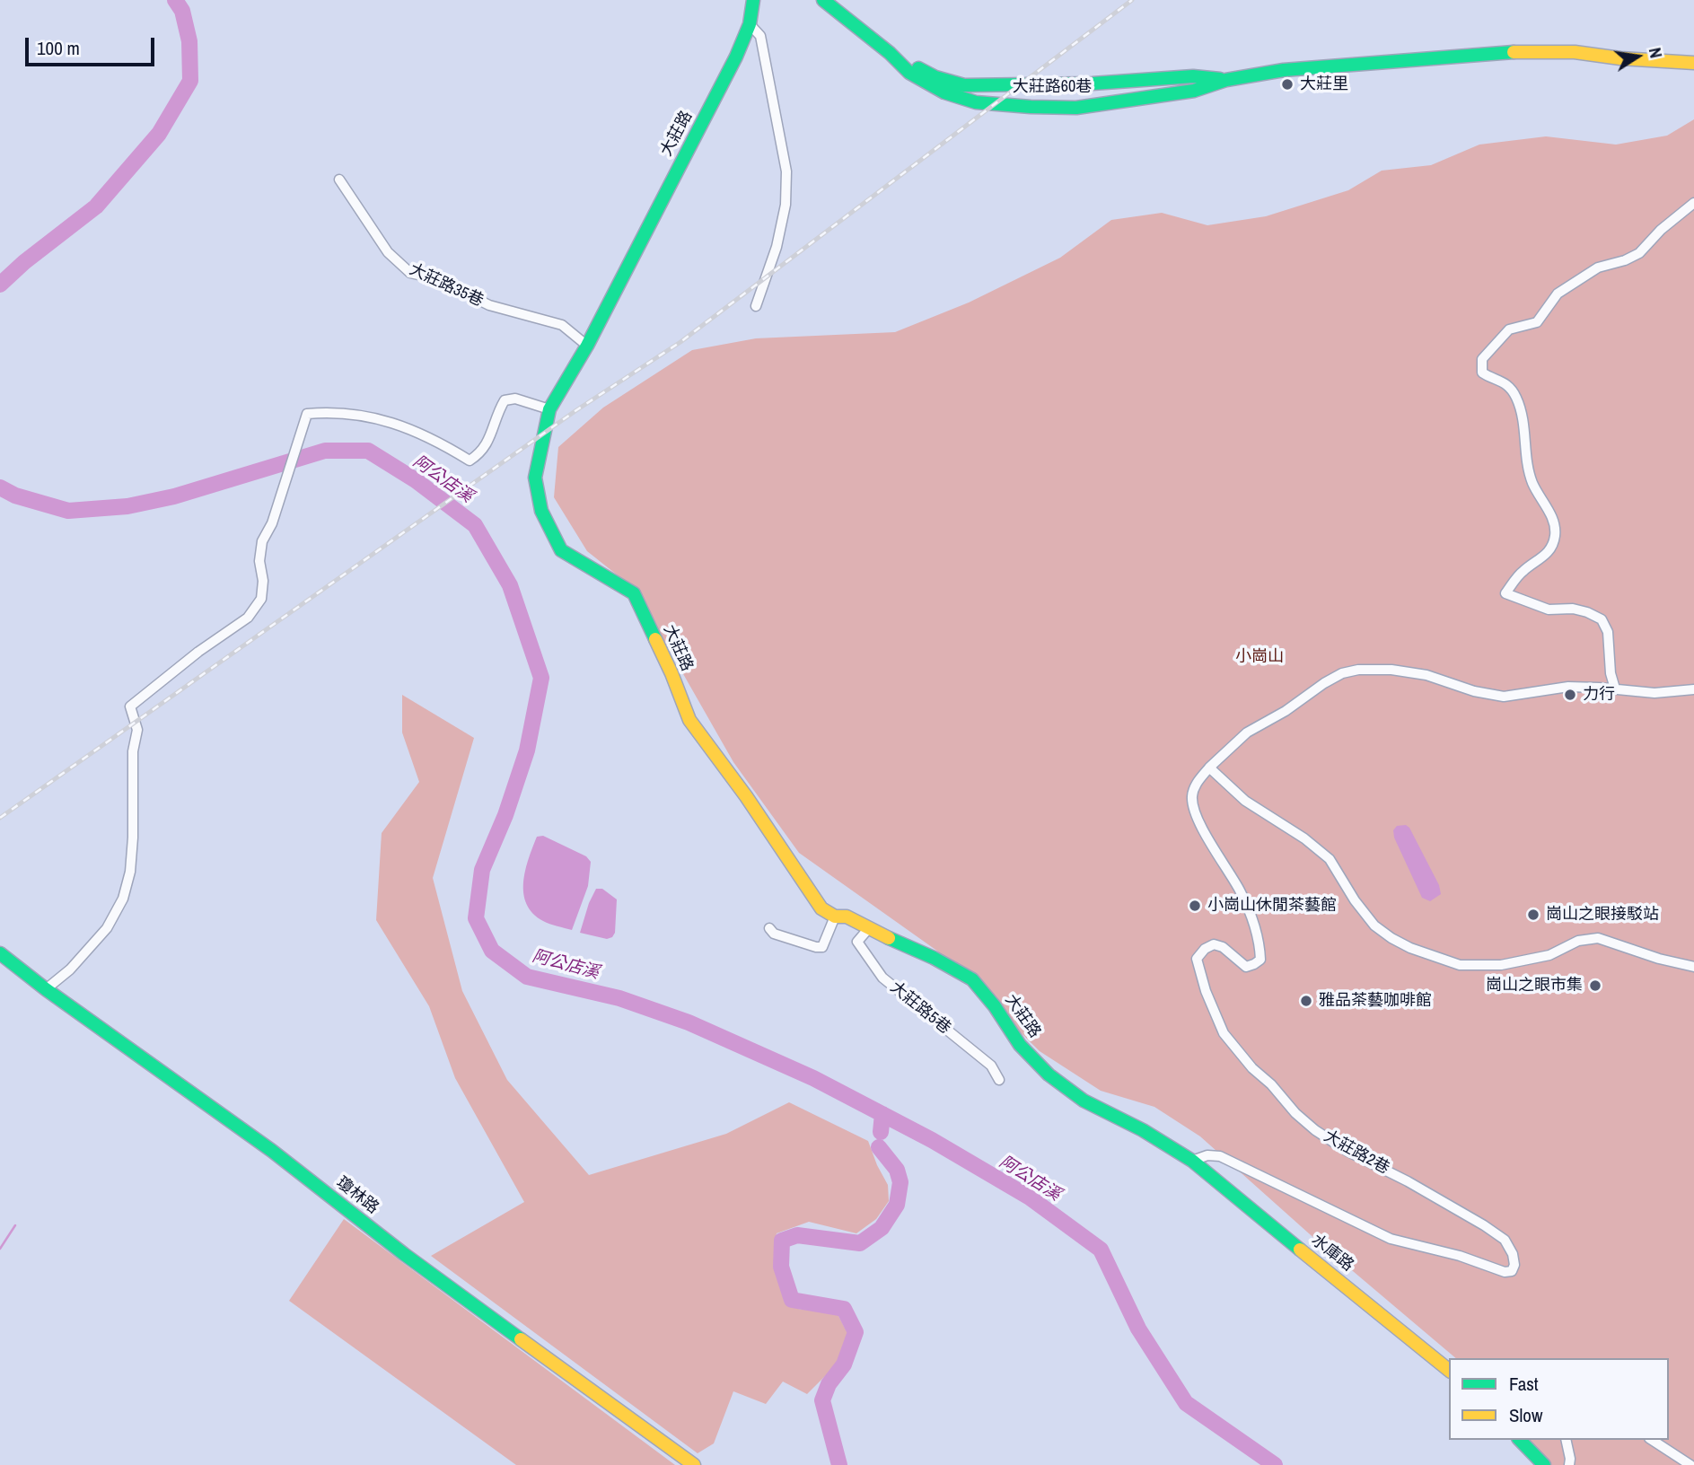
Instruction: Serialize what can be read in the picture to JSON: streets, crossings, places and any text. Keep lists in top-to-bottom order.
{
  "streets": {
    "street": [
      "大莊路60巷",
      "大莊路",
      "大莊路35巷",
      "大莊路5巷",
      "大莊路2巷",
      "瓊林路",
      "水庫路"
    ]
  },
  "crossings": [
    ["大莊路", "大莊路35巷"],
    ["大莊路", "大莊路5巷"],
    ["大莊路", "大莊路2巷"],
    ["大莊路", "水庫路"],
    ["大莊路2巷", "水庫路"]
  ],
  "water": ["阿公店溪"],
  "parks": ["小崗山"],
  "places": [
    "大莊里",
    "力行",
    "小崗山休閒茶藝館",
    "崗山之眼接駁站",
    "崗山之眼市集",
    "雅品茶藝咖啡館"
  ],
  "legend": ["Fast", "Slow"],
  "scale_bar": "100 m",
  "north": "right"
}
